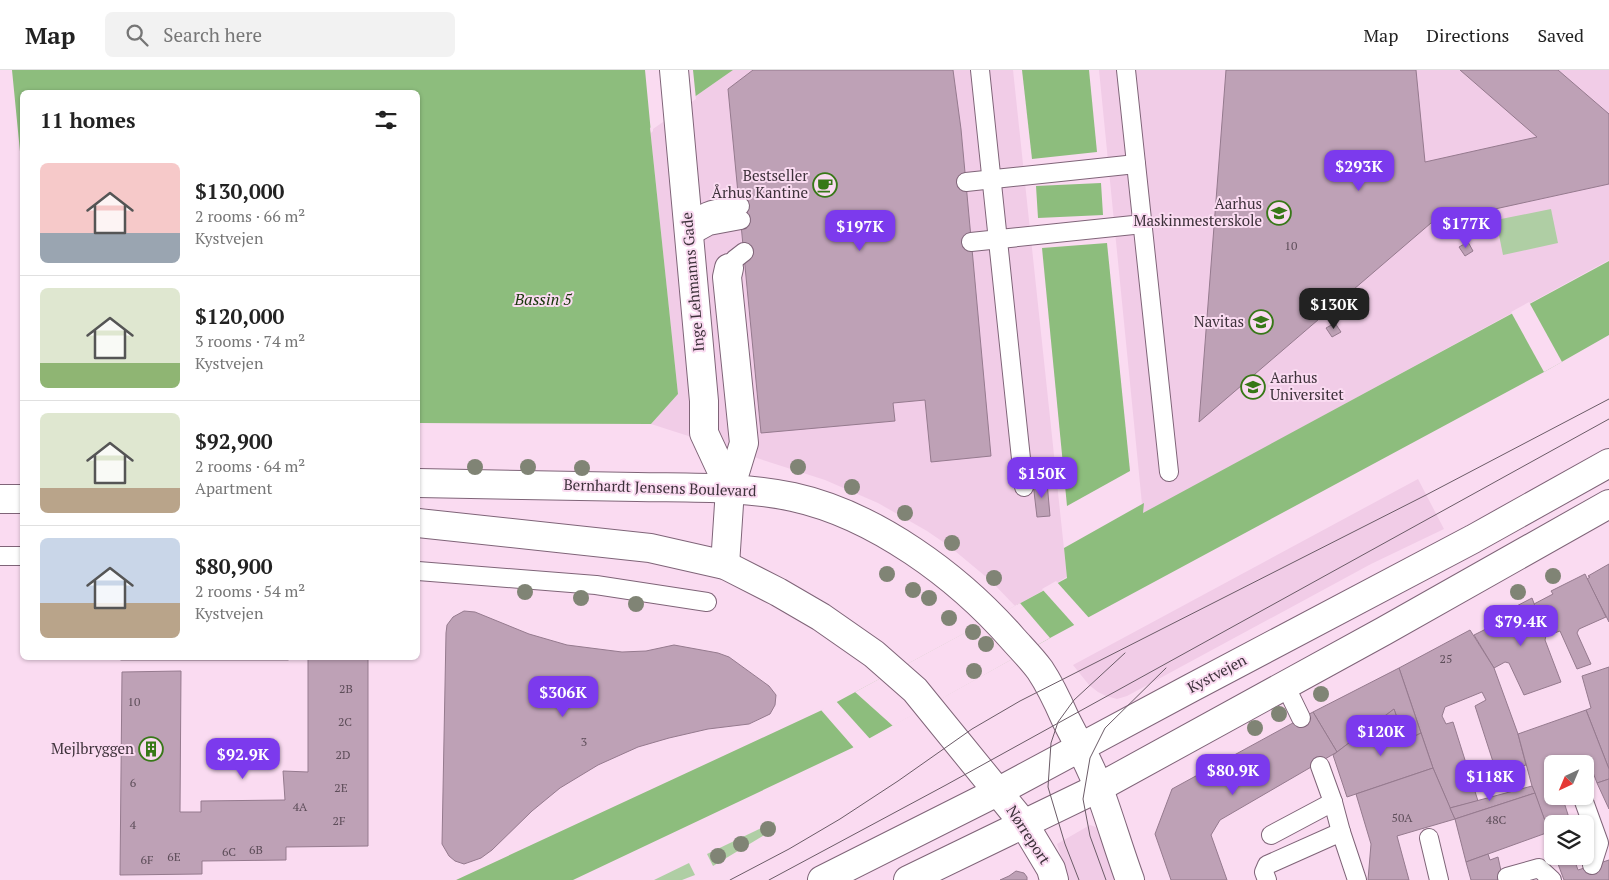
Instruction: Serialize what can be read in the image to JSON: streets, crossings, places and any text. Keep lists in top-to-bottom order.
{
  "streets": {
    "street": [
      "Inge Lehmanns Gade",
      "Bernhardt Jensens Boulevard",
      "Kystvejen",
      "Nørreport"
    ]
  },
  "crossings": [
    ["Inge Lehmanns Gade", "Bernhardt Jensens Boulevard"],
    ["Bernhardt Jensens Boulevard", "Kystvejen"],
    ["Kystvejen", "Nørreport"]
  ],
  "water": ["Bassin 5"],
  "places": {
    "cafe": ["Bestseller Århus Kantine"],
    "school or university": ["Aarhus Maskinmesterskole", "Navitas", "Aarhus Universitet"],
    "building": ["Mejlbryggen"]
  },
  "house_numbers": [
    "10",
    "25",
    "2B",
    "10",
    "2C",
    "3",
    "2D",
    "6",
    "2E",
    "4A",
    "50A",
    "48C",
    "2F",
    "4",
    "6B",
    "6C",
    "6E",
    "6F"
  ],
  "north": "bottom left",
  "page": {
    "header": "Map",
    "search": "Search here",
    "nav": ["Map", "Directions", "Saved"],
    "heading": "11 homes",
    "price": [
      "$293K",
      "$177K",
      "$197K",
      "$130K",
      "$150K",
      "$79.4K",
      "$306K",
      "$120K",
      "$92.9K",
      "$80.9K",
      "$118K"
    ],
    "list": [
      {
        "name": "$130,000",
        "note": "2 rooms · 66 m² · Kystvejen"
      },
      {
        "name": "$120,000",
        "note": "3 rooms · 74 m² · Kystvejen"
      },
      {
        "name": "$92,900",
        "note": "2 rooms · 64 m² · Apartment"
      },
      {
        "name": "$80,900",
        "note": "2 rooms · 54 m² · Kystvejen"
      }
    ]
  }
}
